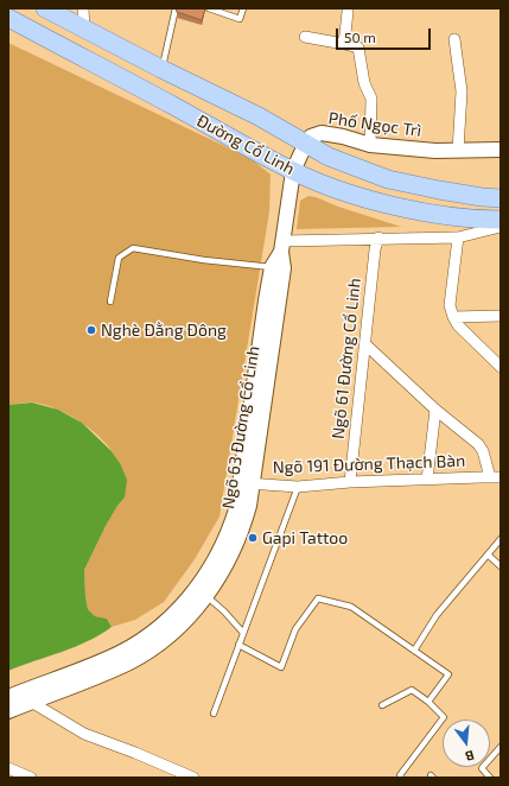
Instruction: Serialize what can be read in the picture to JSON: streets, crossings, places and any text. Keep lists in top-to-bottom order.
{
  "streets": {
    "main road": ["Đường Cổ Linh"],
    "street": [
      "Phố Ngọc Trì",
      "Ngõ 61 Đường Cổ Linh",
      "Ngõ 63 Đường Cổ Linh",
      "Ngõ 191 Đường Thạch Bàn"
    ]
  },
  "crossings": [
    ["Phố Ngọc Trì", "Đường Cổ Linh"],
    ["Đường Cổ Linh", "Ngõ 63 Đường Cổ Linh"],
    ["Ngõ 61 Đường Cổ Linh", "Ngõ 191 Đường Thạch Bàn"],
    ["Ngõ 63 Đường Cổ Linh", "Ngõ 191 Đường Thạch Bàn"]
  ],
  "places": ["Nghè Đằng Đông", "Gapi Tattoo"],
  "scale_bar": "50 m",
  "north": "bottom"
}
